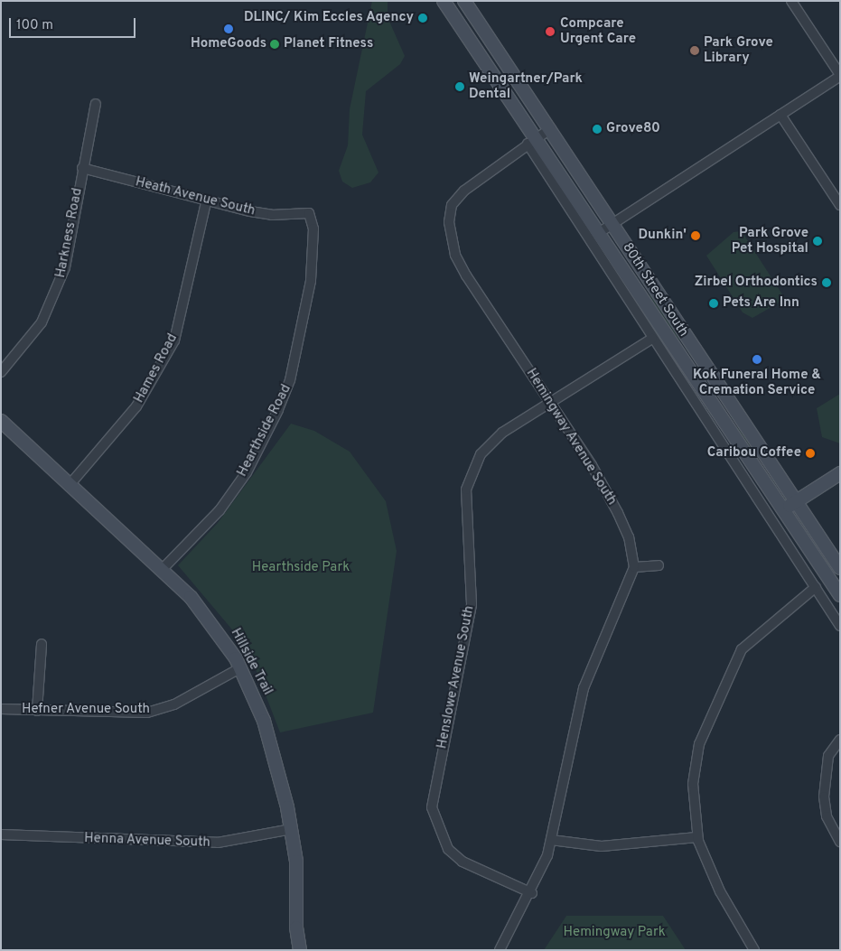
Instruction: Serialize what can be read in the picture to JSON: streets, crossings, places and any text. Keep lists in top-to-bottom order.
{
  "streets": {
    "main road": ["80th Street South", "Hillside Trail"],
    "street": [
      "Heath Avenue South",
      "Harkness Road",
      "Hames Road",
      "Hearthside Road",
      "Hemingway Avenue South",
      "Henslowe Avenue South",
      "Hefner Avenue South",
      "Henna Avenue South"
    ]
  },
  "crossings": [
    ["Heath Avenue South", "Harkness Road"],
    ["Heath Avenue South", "Hames Road"],
    ["Heath Avenue South", "Hearthside Road"],
    ["80th Street South", "Hemingway Avenue South"],
    ["80th Street South", "Henslowe Avenue South"],
    ["Hames Road", "Hillside Trail"],
    ["Hearthside Road", "Hillside Trail"],
    ["Hemingway Avenue South", "Henslowe Avenue South"],
    ["Hillside Trail", "Hefner Avenue South"],
    ["Hillside Trail", "Henna Avenue South"]
  ],
  "parks": ["Hearthside Park", "Hemingway Park"],
  "places": [
    "DLINC/ Kim Eccles Agency",
    "HomeGoods",
    "Compcare Urgent Care",
    "Planet Fitness",
    "Park Grove Library",
    "Weingartner/Park Dental",
    "Grove80",
    "Dunkin'",
    "Park Grove Pet Hospital",
    "Zirbel Orthodontics",
    "Pets Are Inn",
    "Kok Funeral Home & Cremation Service",
    "Caribou Coffee"
  ],
  "scale_bar": "100 m"
}
